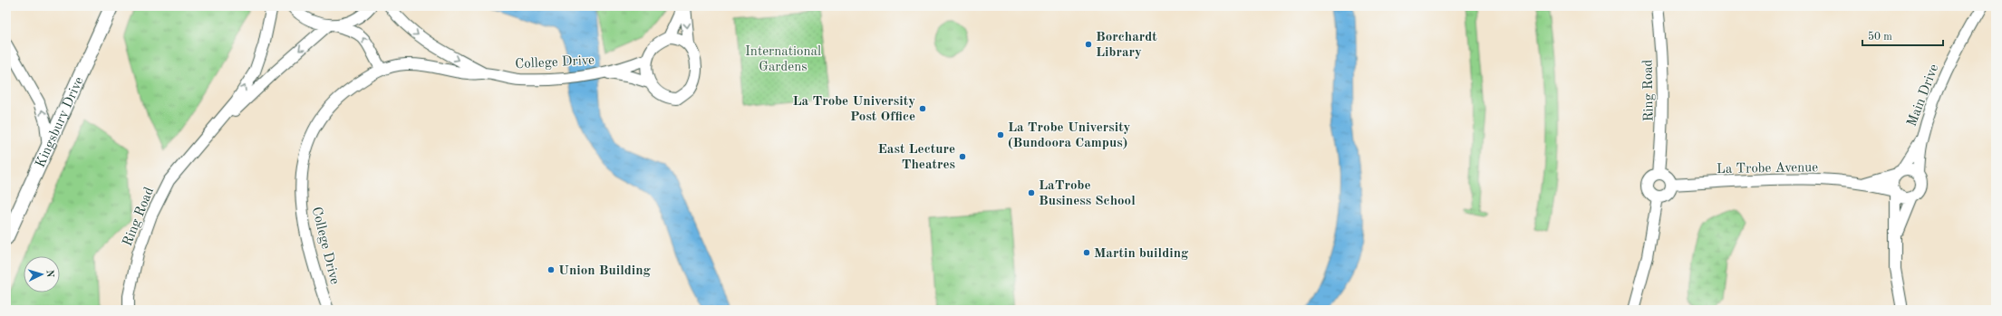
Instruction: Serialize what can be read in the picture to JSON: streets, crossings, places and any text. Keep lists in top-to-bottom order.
{
  "streets": {
    "main road": ["Kingsbury Drive"],
    "street": [
      "College Drive",
      "Ring Road",
      "Main Drive",
      "La Trobe Avenue"
    ]
  },
  "crossings": [
    ["Ring Road", "La Trobe Avenue"],
    ["Main Drive", "La Trobe Avenue"]
  ],
  "parks": ["International Gardens"],
  "places": [
    "Borchardt Library",
    "La Trobe University Post Office",
    "La Trobe University (Bundoora Campus)",
    "East Lecture Theatres",
    "LaTrobe Business School",
    "Martin building",
    "Union Building"
  ],
  "scale_bar": "50 m",
  "north": "right"
}
